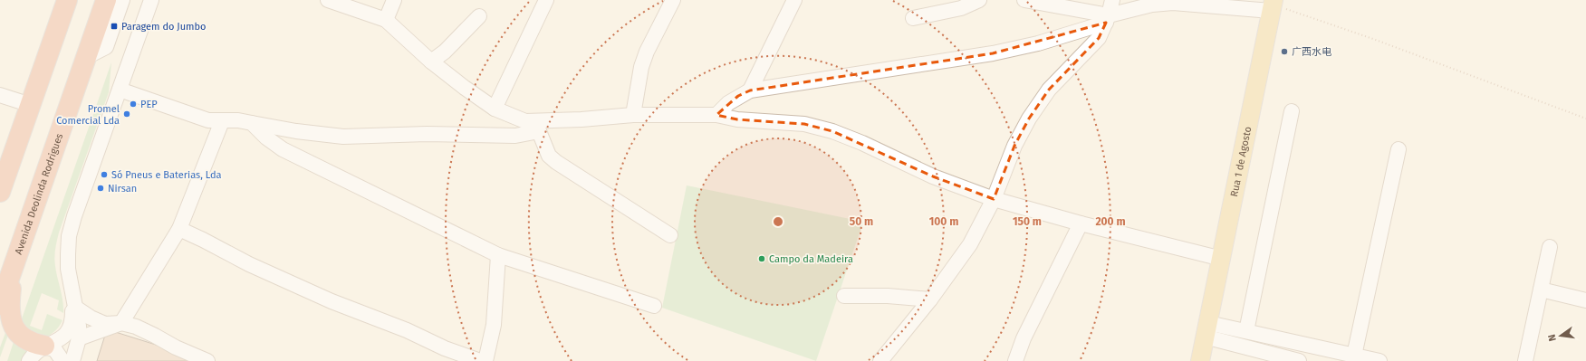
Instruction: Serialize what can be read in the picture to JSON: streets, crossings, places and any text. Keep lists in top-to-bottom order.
{
  "streets": {
    "highway": ["Avenida Deolinda Rodrigues"],
    "main road": ["Rua 1 de Agosto"]
  },
  "places": {
    "transit": ["Paragem do Jumbo"],
    "other": [
      "广西水电",
      "PEP",
      "Promel Comercial Lda",
      "Só Pneus e Baterias, Lda",
      "Nirsan",
      "Campo da Madeira"
    ]
  },
  "north": "left",
  "rings": [
    "50 m",
    "100 m",
    "150 m",
    "200 m"
  ]
}
